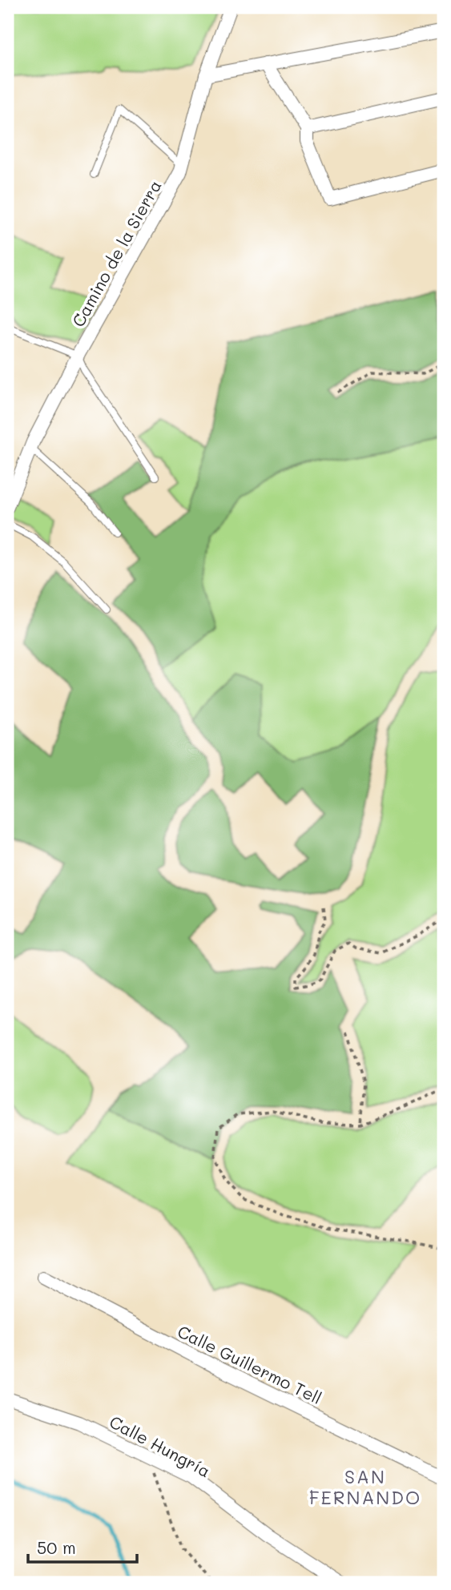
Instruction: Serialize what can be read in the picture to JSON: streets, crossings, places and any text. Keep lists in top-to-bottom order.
{
  "streets": {
    "street": ["Camino de la Sierra", "Calle Guillermo Tell", "Calle Hungría"]
  },
  "districts": ["SAN FERNANDO"],
  "scale_bar": "50 m"
}
